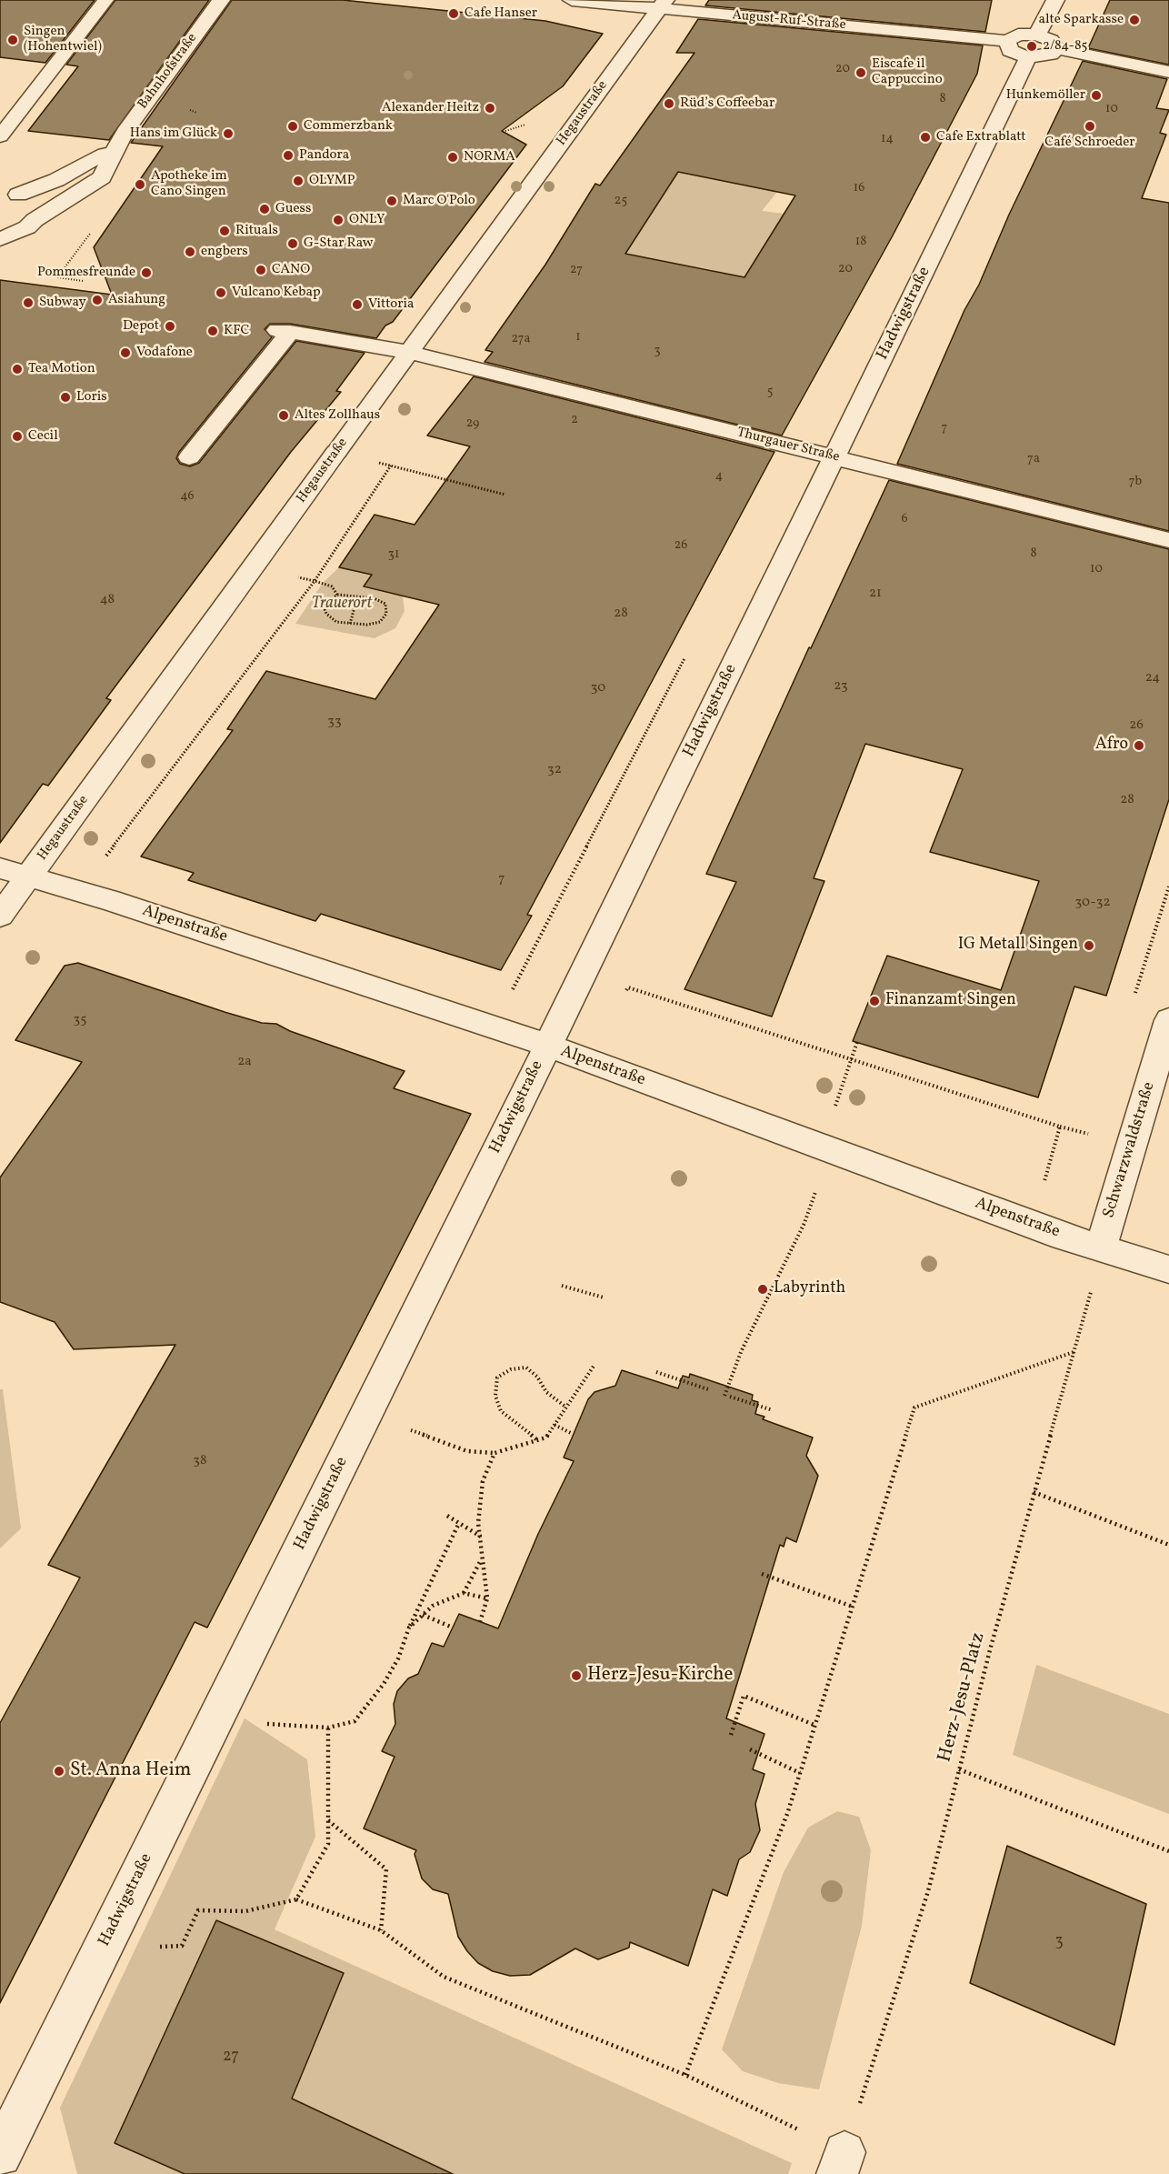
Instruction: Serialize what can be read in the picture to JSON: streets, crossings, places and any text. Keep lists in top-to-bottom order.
{
  "streets": {
    "street": [
      "August-Ruf-Straße",
      "Bahnhofstraße",
      "Hegaustraße",
      "Hadwigstraße",
      "Thurgauer Straße",
      "Alpenstraße",
      "Schwarzwaldstraße"
    ],
    "path": ["Herz-Jesu-Platz"]
  },
  "crossings": [
    ["August-Ruf-Straße", "Hegaustraße"],
    ["Hegaustraße", "Thurgauer Straße"],
    ["Hegaustraße", "Alpenstraße"],
    ["Hadwigstraße", "Thurgauer Straße"],
    ["Hadwigstraße", "Alpenstraße"],
    ["Alpenstraße", "Schwarzwaldstraße"],
    ["Alpenstraße", "Herz-Jesu-Platz"],
    ["Schwarzwaldstraße", "Herz-Jesu-Platz"]
  ],
  "parks": ["Trauerort"],
  "places": [
    "Cafe Hanser",
    "alte Sparkasse",
    "Singen (Hohentwiel)",
    "2/84-85",
    "Eiscafe il Cappuccino",
    "Hunkemöller",
    "Rüd’s Coffeebar",
    "Alexander Heitz",
    "Commerzbank",
    "Café Schroeder",
    "Hans im Glück",
    "Cafe Extrablatt",
    "Pandora",
    "NORMA",
    "OLYMP",
    "Apotheke im Cano Singen",
    "Marc O'Polo",
    "Guess",
    "ONLY",
    "Rituals",
    "G-Star Raw",
    "engbers",
    "CANO",
    "Pommesfreunde",
    "Vulcano Kebap",
    "Asiahung",
    "Subway",
    "Vittoria",
    "Depot",
    "KFC",
    "Vodafone",
    "Tea Motion",
    "Loris",
    "Altes Zollhaus",
    "Cecil",
    "Afro",
    "IG Metall Singen",
    "Finanzamt Singen",
    "Labyrinth",
    "Herz-Jesu-Kirche",
    "St. Anna Heim"
  ],
  "house_numbers": [
    "20",
    "8",
    "10",
    "14",
    "16",
    "25",
    "18",
    "20",
    "27",
    "1",
    "27a",
    "3",
    "5",
    "2",
    "29",
    "7",
    "7a",
    "4",
    "7b",
    "46",
    "6",
    "26",
    "8",
    "31",
    "10",
    "21",
    "48",
    "28",
    "24",
    "23",
    "30",
    "33",
    "26",
    "32",
    "28",
    "7",
    "30-32",
    "35",
    "2a",
    "38",
    "3",
    "27"
  ]
}
